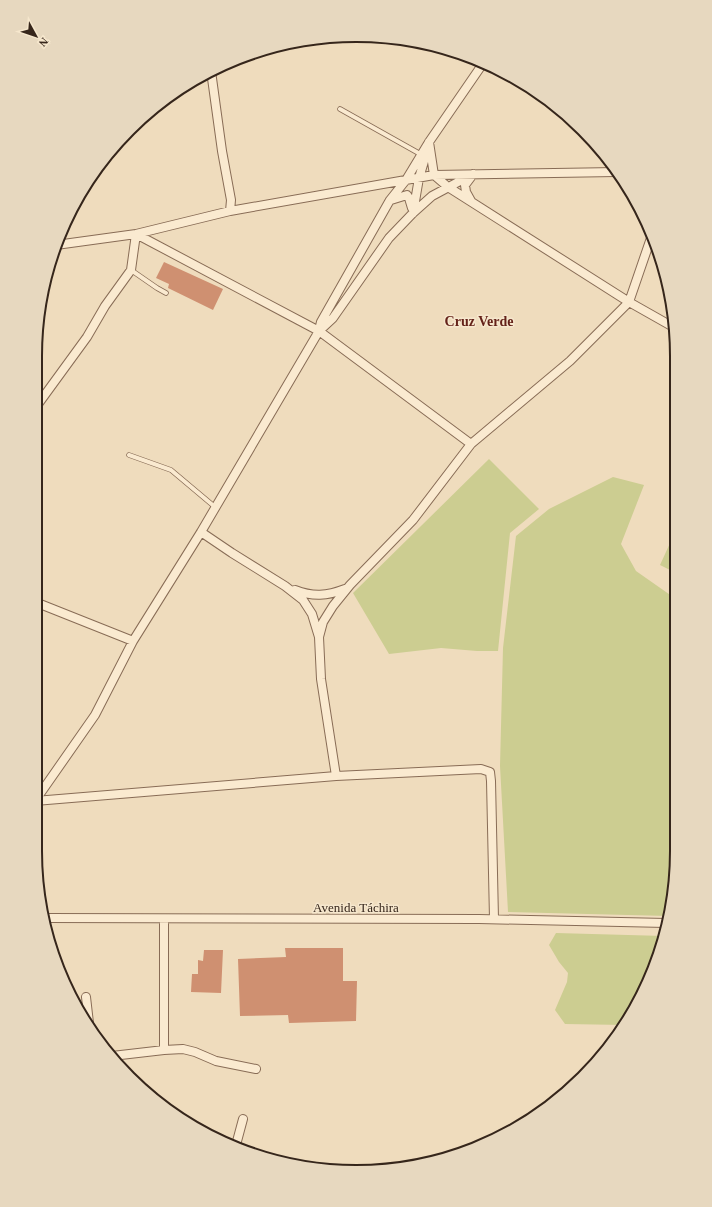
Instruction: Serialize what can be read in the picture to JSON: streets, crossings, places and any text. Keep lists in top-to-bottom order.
{
  "streets": {
    "street": ["Avenida Táchira"]
  },
  "districts": ["Cruz Verde"],
  "north": "bottom right"
}
